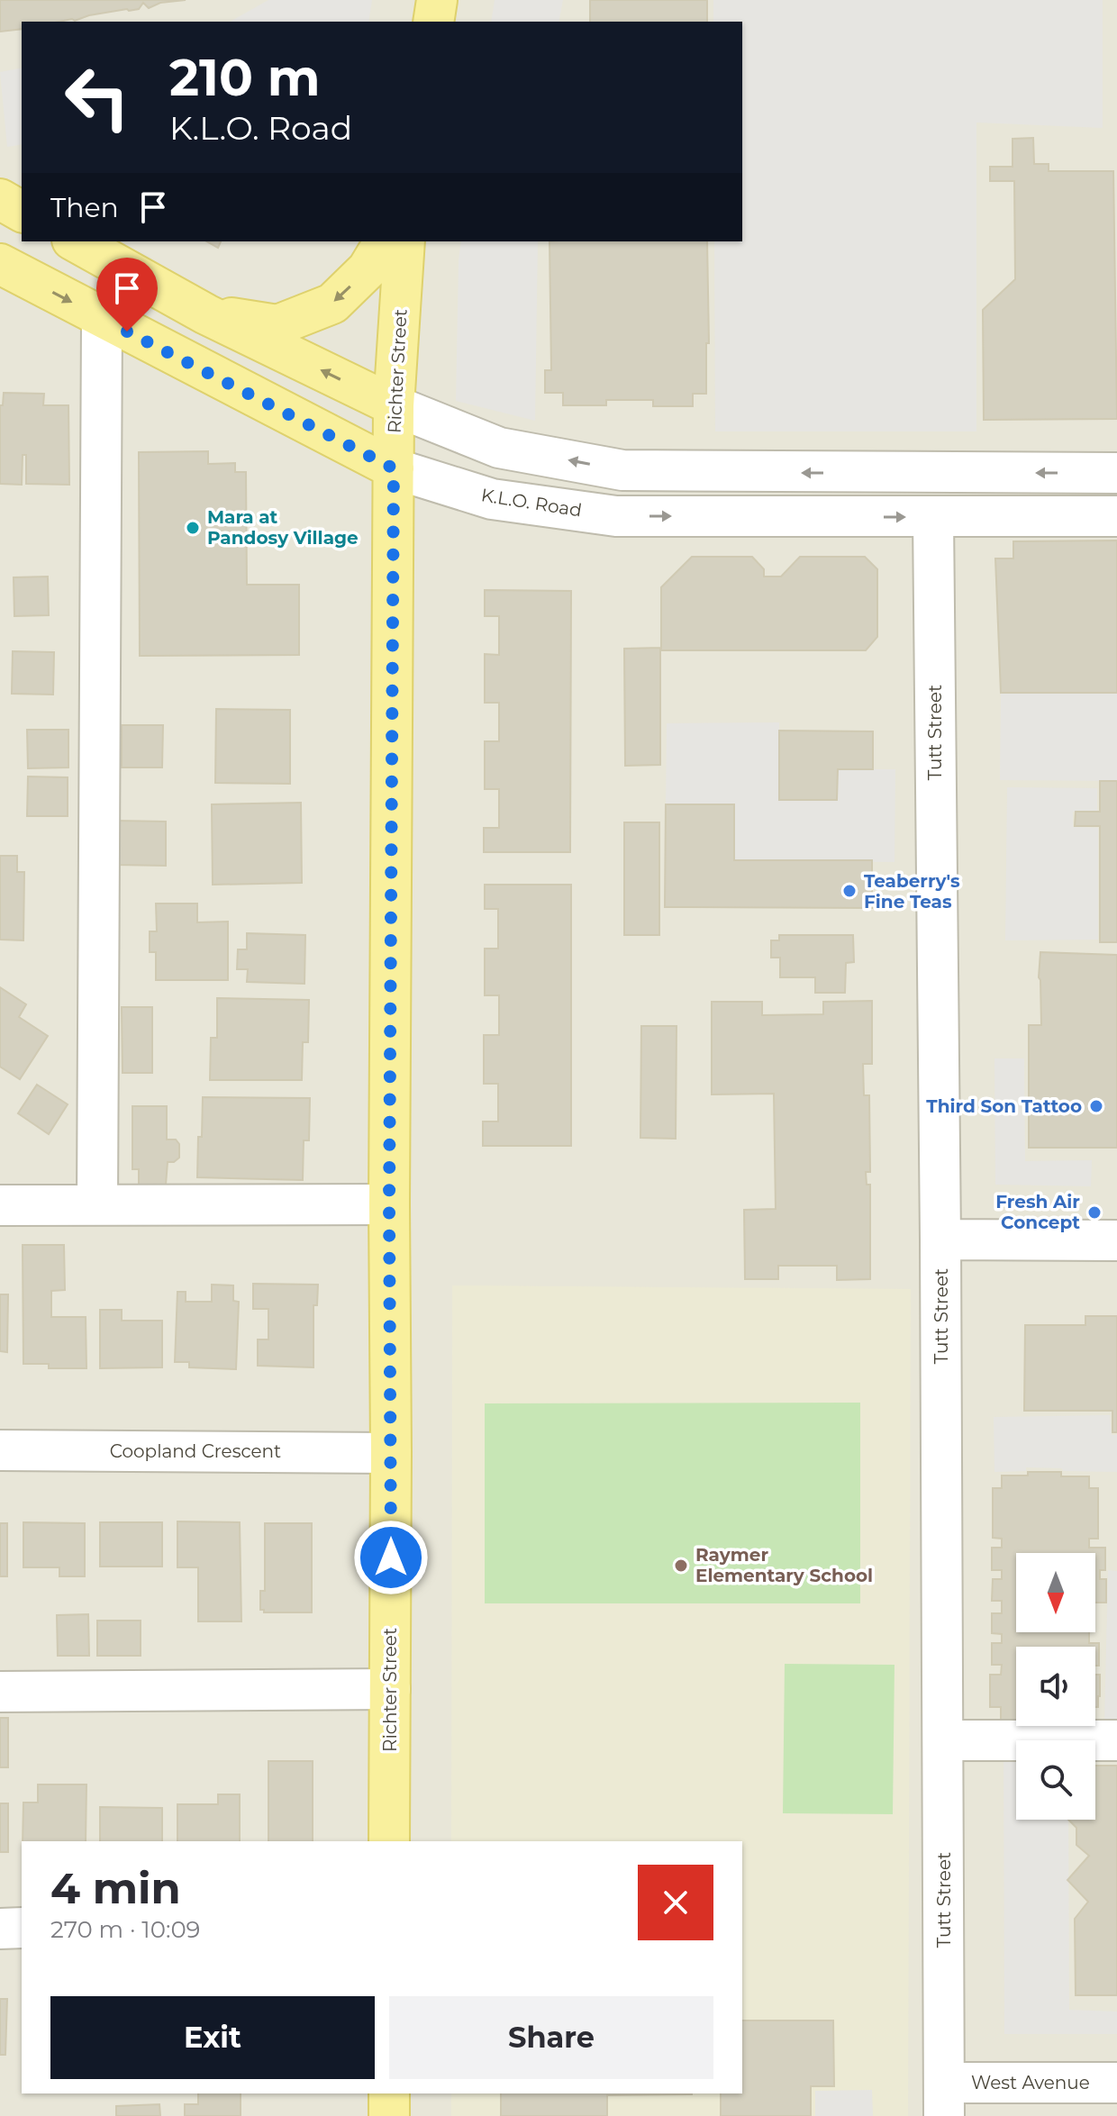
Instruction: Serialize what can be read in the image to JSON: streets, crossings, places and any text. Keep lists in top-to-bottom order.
{
  "streets": {
    "main road": ["Richter Street", "K.L.O. Road"],
    "street": ["Tutt Street", "Coopland Crescent", "West Avenue"]
  },
  "crossings": [
    ["Richter Street", "K.L.O. Road"],
    ["Richter Street", "Coopland Crescent"],
    ["K.L.O. Road", "Tutt Street"],
    ["Tutt Street", "West Avenue"]
  ],
  "one_way": ["K.L.O. Road"],
  "places": [
    "Mara at Pandosy Village",
    "Teaberry's Fine Teas",
    "Third Son Tattoo",
    "Fresh Air Concept",
    "Raymer Elementary School"
  ],
  "north": "bottom",
  "page": {
    "turn": ["210 m", "K.L.O. Road"],
    "then": "Then",
    "heading": ["4 min", "270 m · 10:09"],
    "buttons": ["Exit", "Share"]
  }
}
